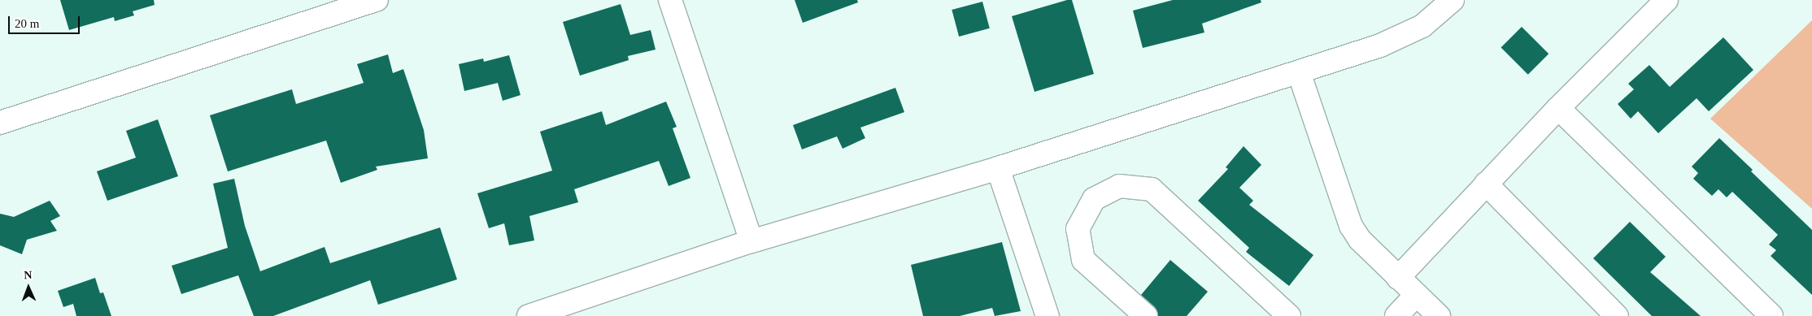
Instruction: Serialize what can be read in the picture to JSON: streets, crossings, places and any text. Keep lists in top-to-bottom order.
{
  "scale_bar": "20 m",
  "north": "top"
}
